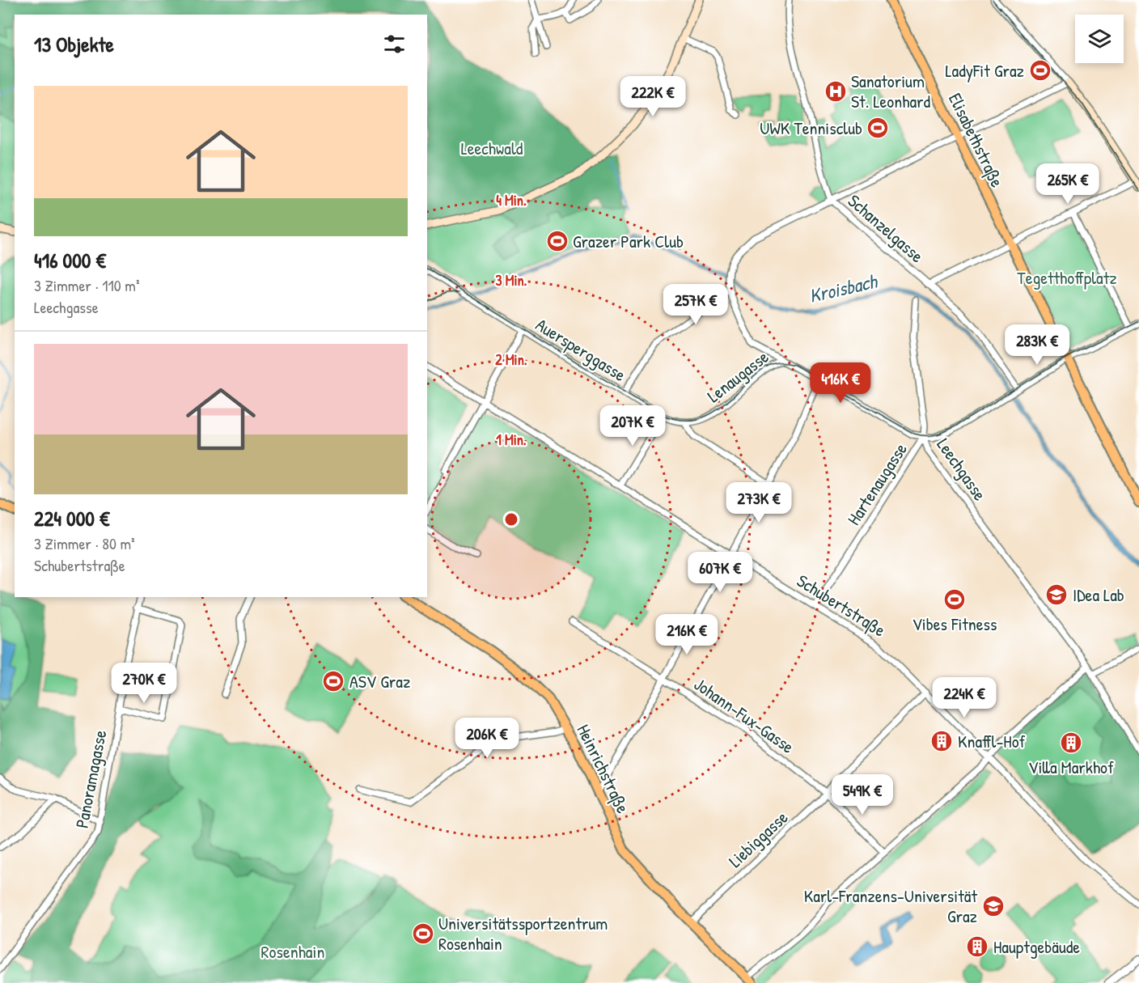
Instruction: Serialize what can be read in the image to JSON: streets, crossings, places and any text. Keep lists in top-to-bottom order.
{
  "streets": {
    "main road": ["Elisabethstraße", "Heinrichstraße"],
    "street": [
      "Schanzelgasse",
      "Auersperggasse",
      "Lenaugasse",
      "Leechgasse",
      "Hartenaugasse",
      "Schubertstraße",
      "Johann-Fux-Gasse",
      "Panoramagasse",
      "Liebiggasse"
    ]
  },
  "crossings": [
    ["Elisabethstraße", "Hartenaugasse"],
    ["Schanzelgasse", "Hartenaugasse"],
    ["Auersperggasse", "Lenaugasse"],
    ["Lenaugasse", "Leechgasse"],
    ["Leechgasse", "Hartenaugasse"],
    ["Hartenaugasse", "Schubertstraße"],
    ["Schubertstraße", "Liebiggasse"],
    ["Johann-Fux-Gasse", "Liebiggasse"],
    ["Heinrichstraße", "Liebiggasse"]
  ],
  "water": ["Kroisbach"],
  "parks": ["Leechwald", "Tegetthoffplatz", "Rosenhain"],
  "places": {
    "sports": [
      "LadyFit Graz",
      "UWK Tennisclub",
      "Grazer Park Club",
      "Vibes Fitness",
      "ASV Graz",
      "Universitätssportzentrum Rosenhain"
    ],
    "hospital": ["Sanatorium St. Leonhard"],
    "school or university": ["IDea Lab", "Karl-Franzens-Universität Graz"],
    "building": ["Knaffl-Hof", "Villa Markhof", "Hauptgebäude"]
  },
  "page": {
    "heading": "13 Objekte",
    "list": [
      {
        "name": "416 000 €",
        "note": "3 Zimmer · 110 m² · Leechgasse"
      },
      {
        "name": "224 000 €",
        "note": "3 Zimmer · 80 m² · Schubertstraße"
      }
    ],
    "price": [
      "222K €",
      "265K €",
      "257K €",
      "283K €",
      "416K €",
      "207K €",
      "273K €",
      "607K €",
      "216K €",
      "270K €",
      "224K €",
      "206K €",
      "549K €"
    ]
  },
  "rings": [
    "4 Min.",
    "3 Min.",
    "2 Min.",
    "1 Min."
  ]
}
